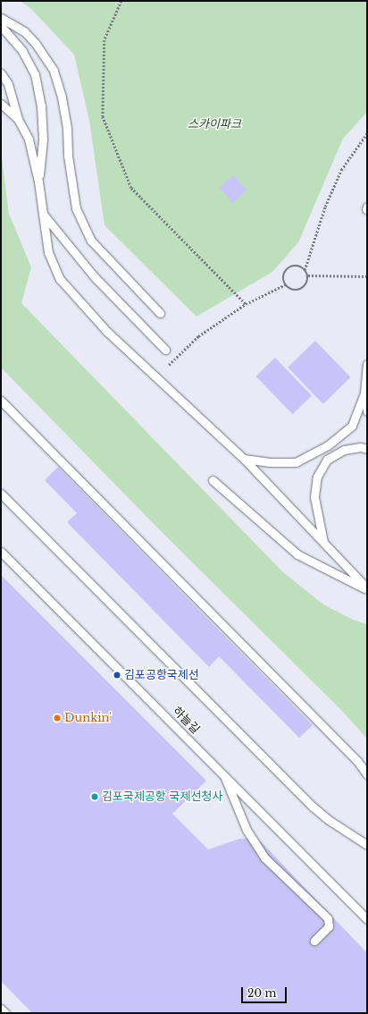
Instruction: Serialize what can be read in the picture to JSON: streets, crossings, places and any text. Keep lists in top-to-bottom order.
{
  "streets": {
    "lane": ["하늘길"]
  },
  "parks": ["스카이파크"],
  "places": ["김포공항국제선", "Dunkin'", "김포국제공항 국제선청사"],
  "scale_bar": "20 m"
}
